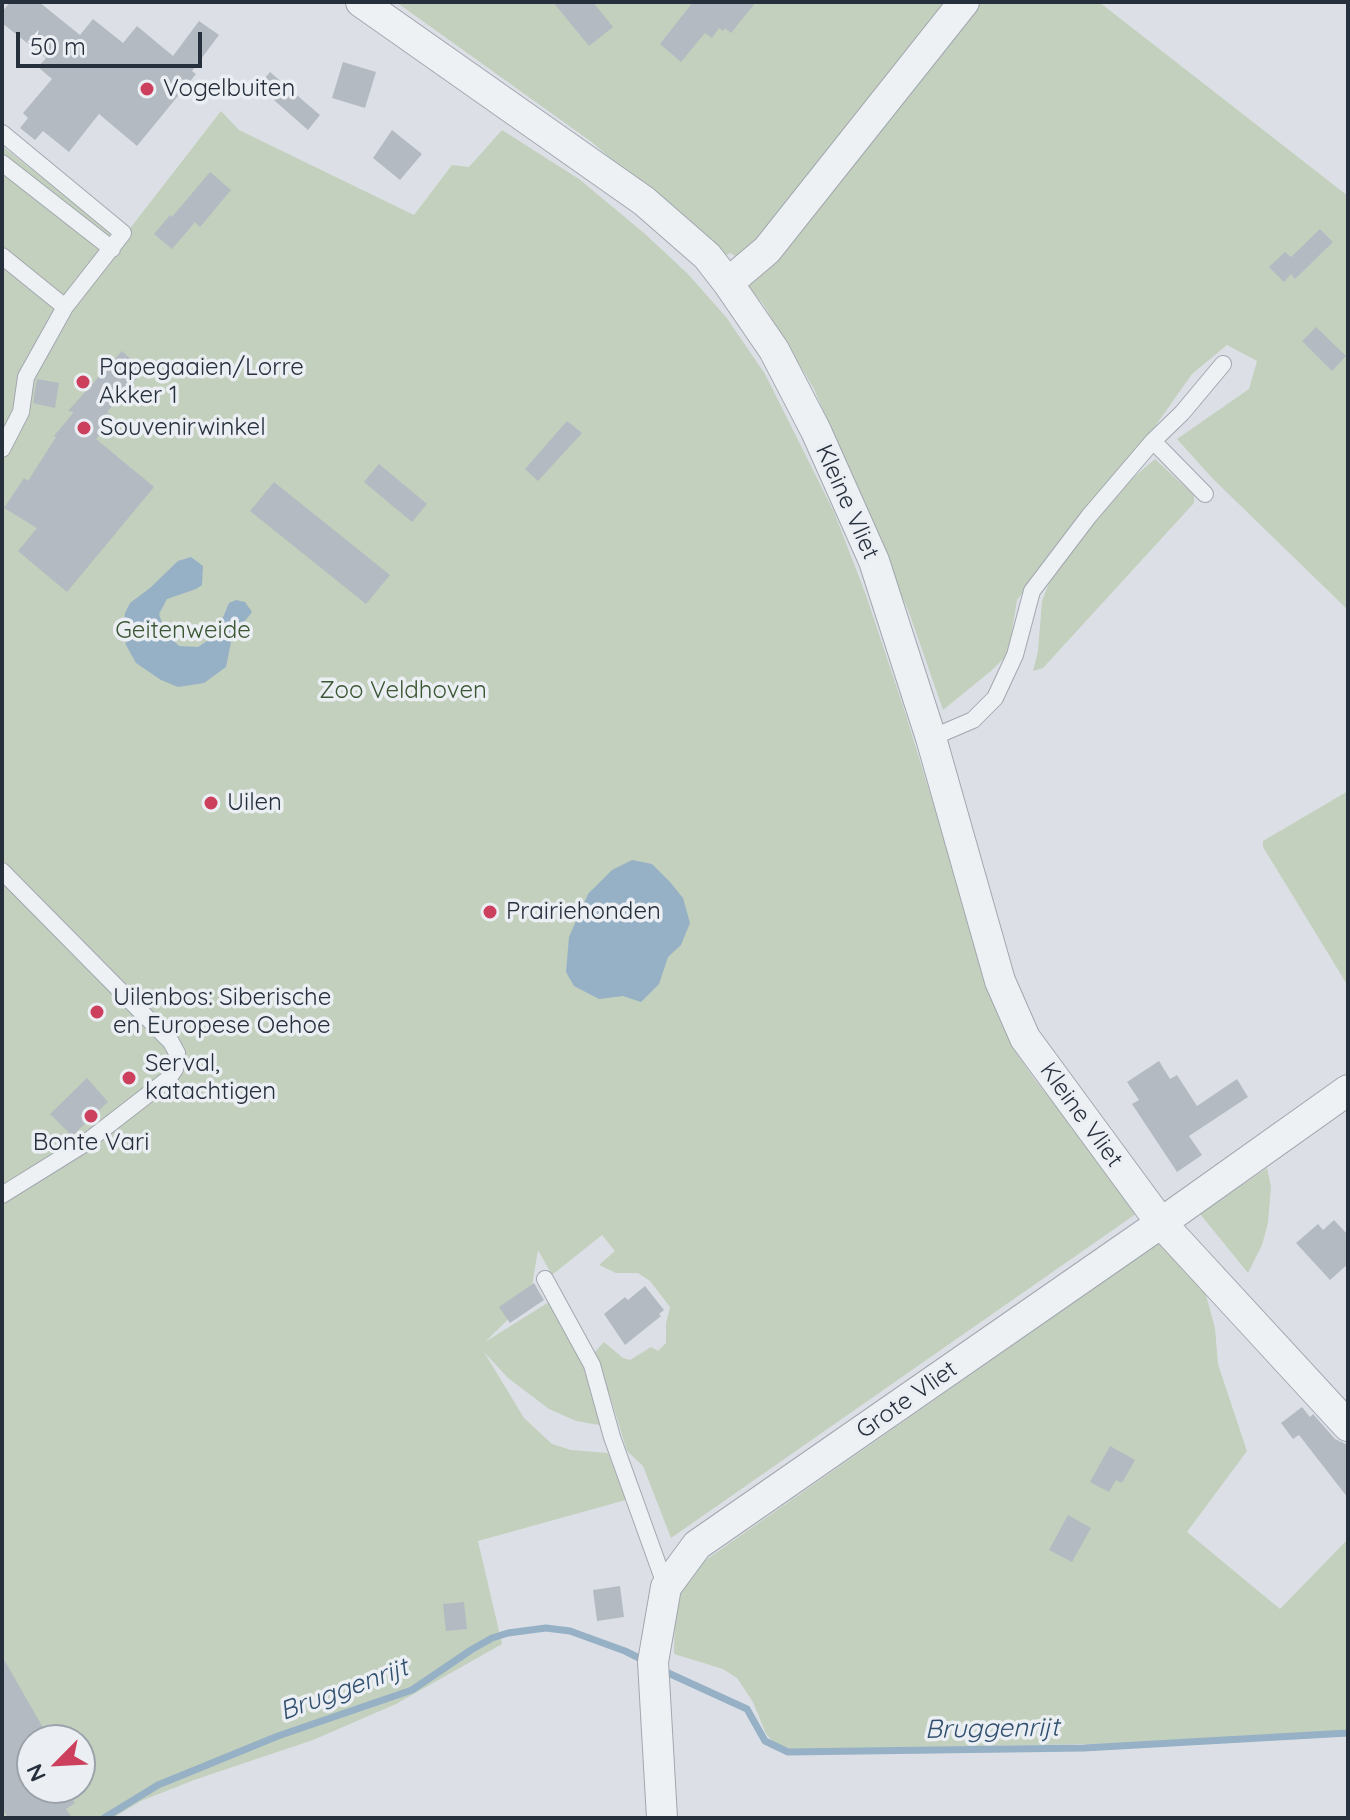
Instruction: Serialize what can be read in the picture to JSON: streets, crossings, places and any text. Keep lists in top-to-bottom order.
{
  "streets": {
    "street": ["Kleine Vliet", "Grote Vliet"]
  },
  "crossings": [
    ["Kleine Vliet", "Grote Vliet"]
  ],
  "water": ["Bruggenrijt"],
  "parks": ["Geitenweide", "Zoo Veldhoven"],
  "places": [
    "Vogelbuiten",
    "Papegaaien/Lorre Akker 1",
    "Souvenirwinkel",
    "Uilen",
    "Prairiehonden",
    "Uilenbos: Siberische en Europese Oehoe",
    "Serval, katachtigen",
    "Bonte Vari"
  ],
  "scale_bar": "50 m",
  "north": "bottom left"
}
